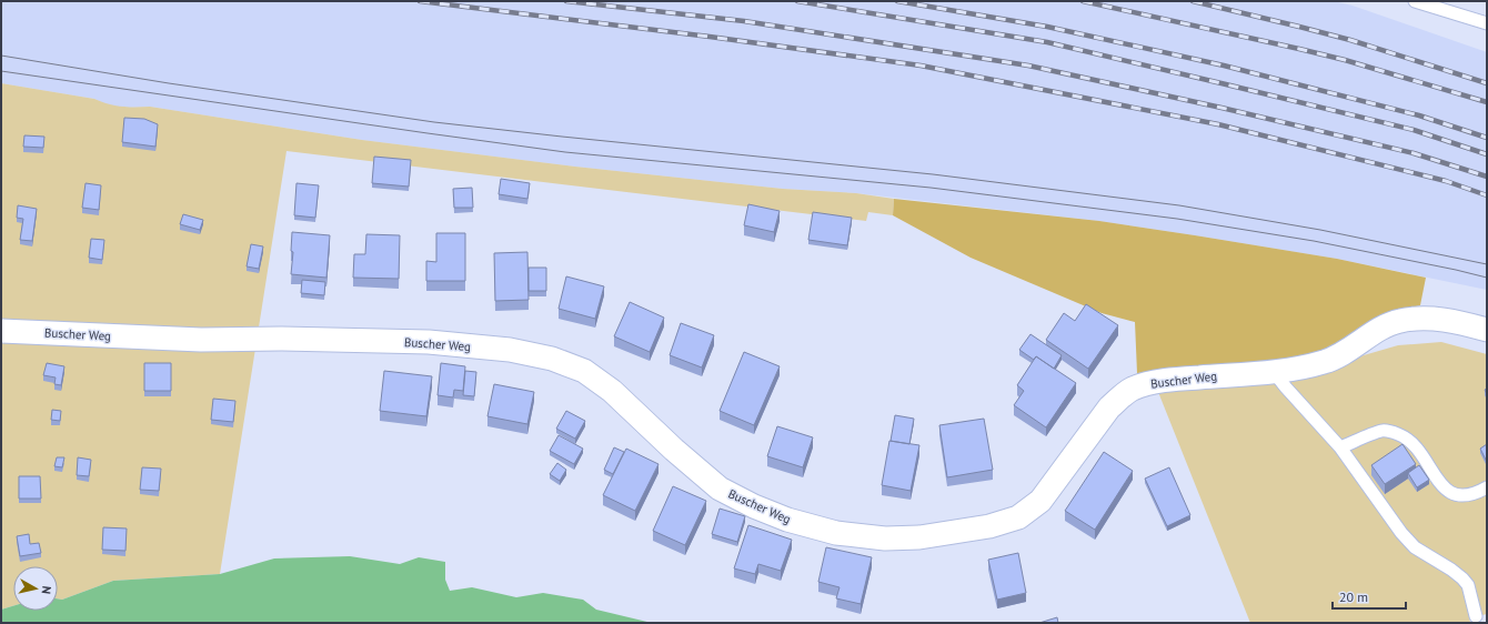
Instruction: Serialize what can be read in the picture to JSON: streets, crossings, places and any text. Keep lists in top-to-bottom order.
{
  "streets": {
    "street": ["Buscher Weg"]
  },
  "scale_bar": "20 m",
  "north": "right"
}
